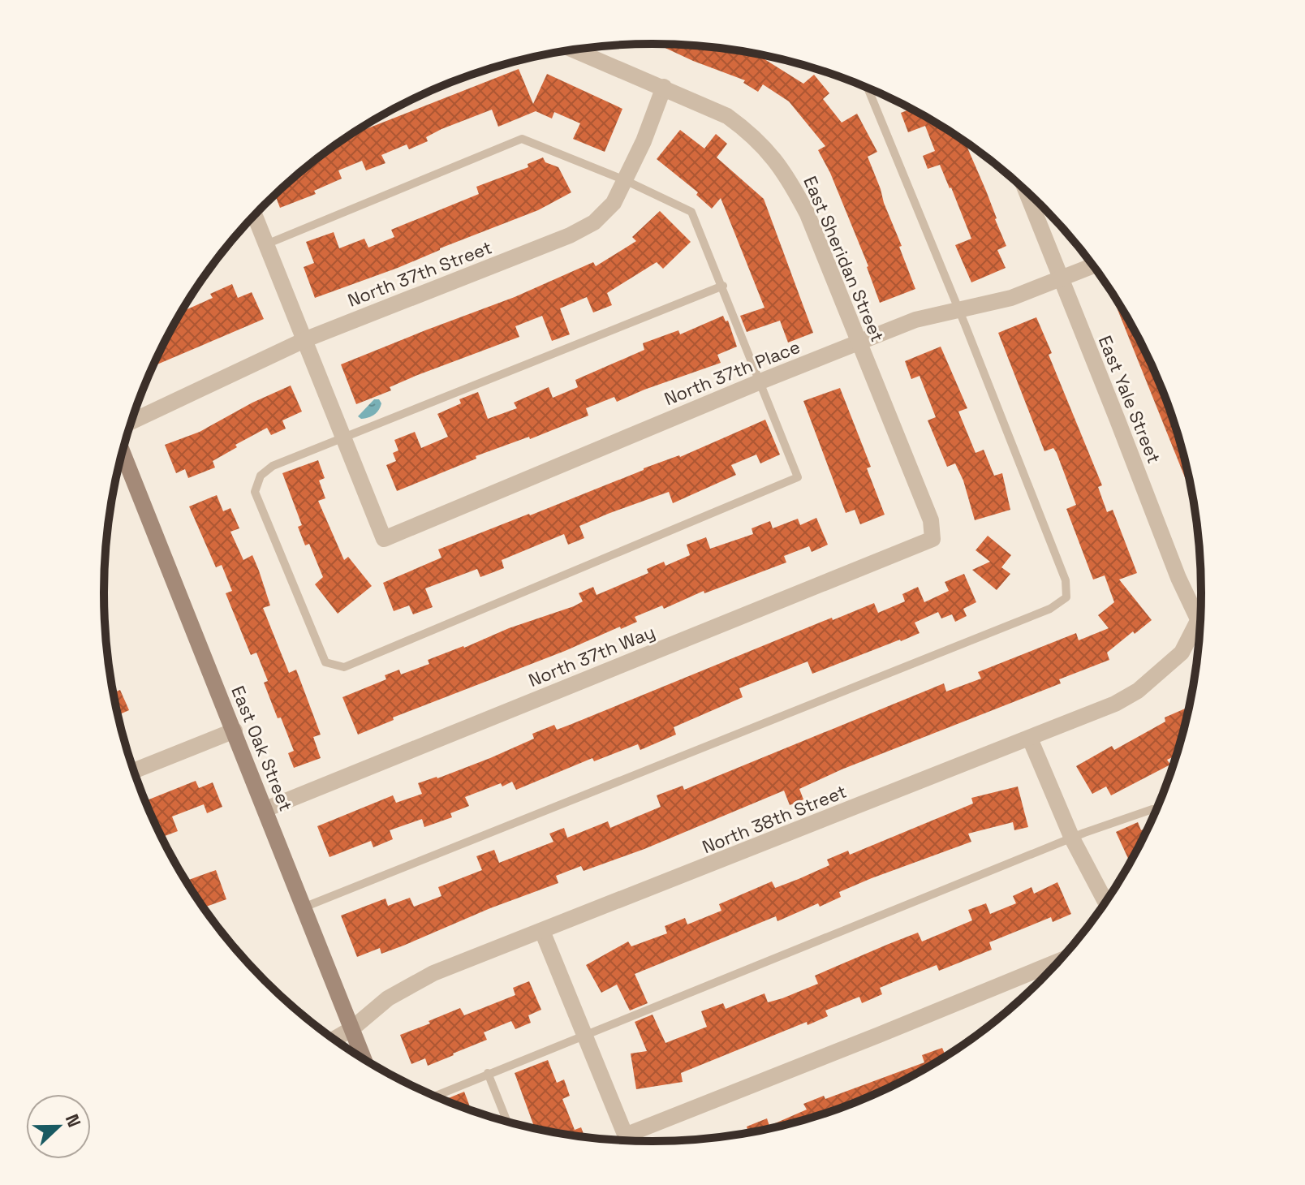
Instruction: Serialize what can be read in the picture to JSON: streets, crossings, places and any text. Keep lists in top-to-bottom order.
{
  "streets": {
    "street": [
      "East Sheridan Street",
      "North 37th Street",
      "North 37th Place",
      "East Yale Street",
      "North 37th Way",
      "East Oak Street",
      "North 38th Street"
    ]
  },
  "crossings": [
    ["East Sheridan Street", "North 37th Street"],
    ["East Sheridan Street", "North 37th Place"],
    ["East Sheridan Street", "North 37th Way"],
    ["North 37th Place", "East Yale Street"],
    ["East Yale Street", "North 38th Street"],
    ["North 37th Way", "East Oak Street"],
    ["East Oak Street", "North 38th Street"]
  ],
  "north": "right"
}
